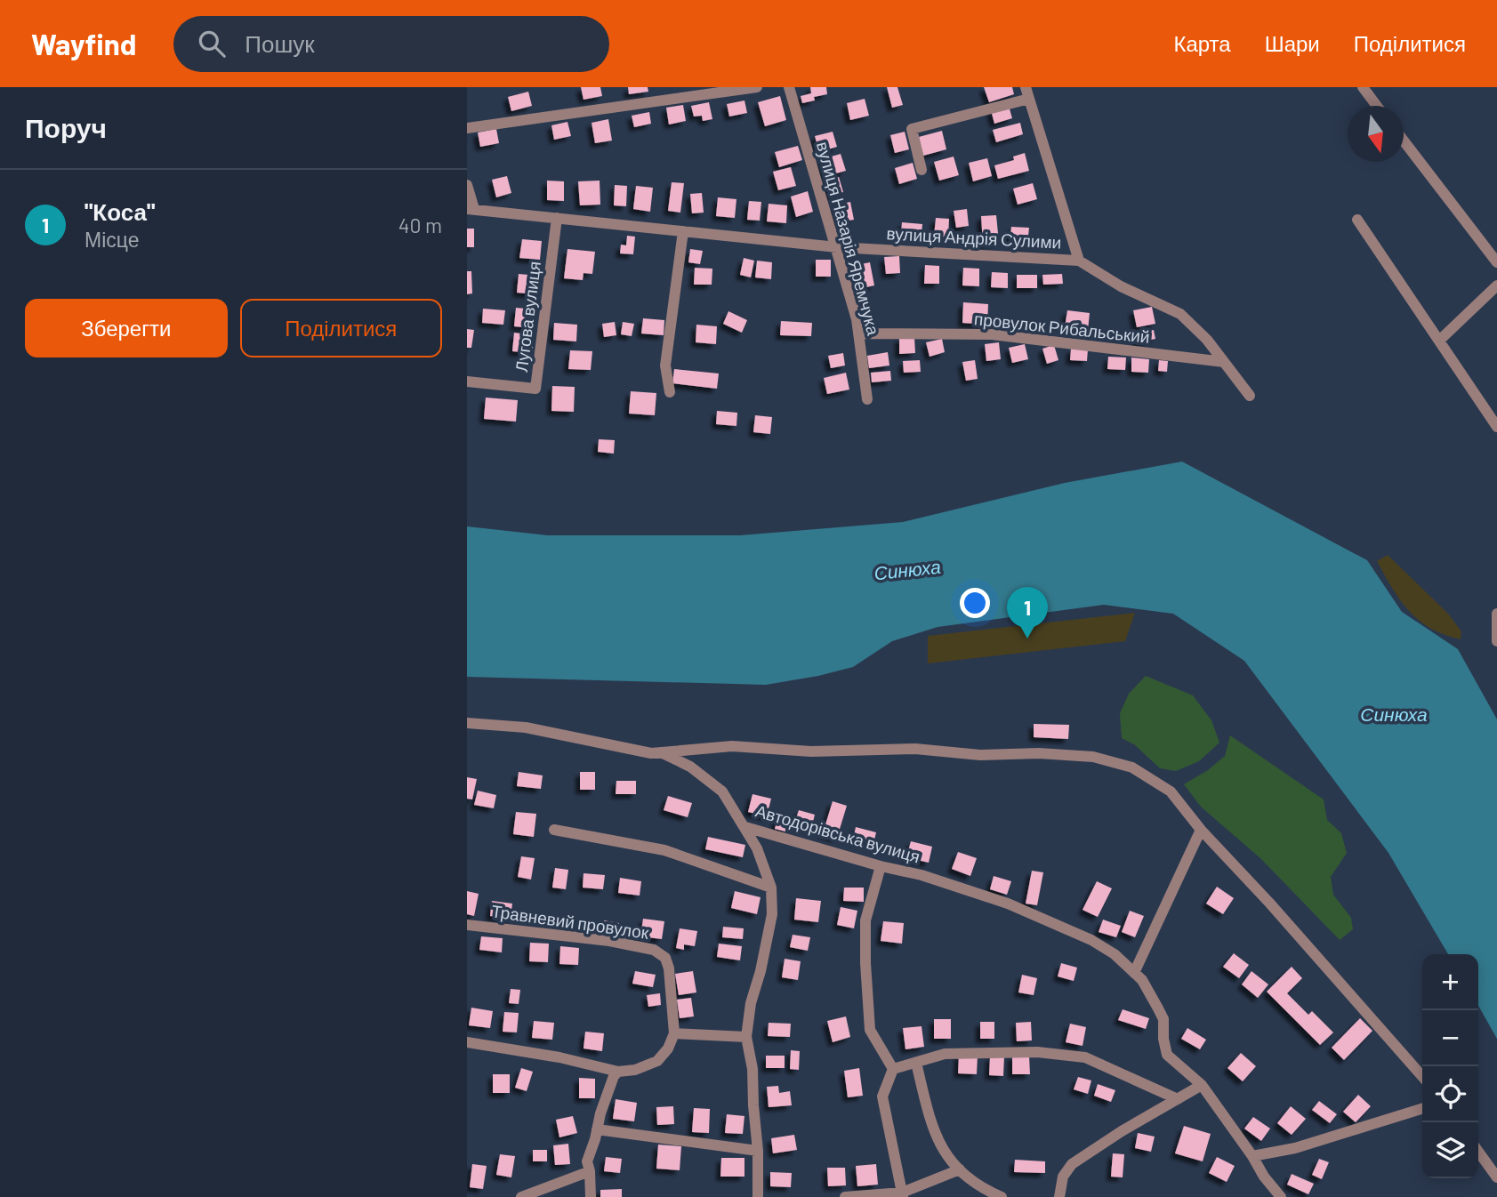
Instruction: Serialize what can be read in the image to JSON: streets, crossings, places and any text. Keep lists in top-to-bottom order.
{
  "streets": {
    "street": [
      "вулиця Андрія Сулими",
      "вулиця Назарія Яремчука",
      "Лугова вулиця",
      "провулок Рибальський",
      "Автодорівська вулиця",
      "Травневий провулок"
    ]
  },
  "crossings": [
    ["вулиця Андрія Сулими", "вулиця Назарія Яремчука"],
    ["вулиця Андрія Сулими", "Лугова вулиця"],
    ["вулиця Андрія Сулими", "провулок Рибальський"],
    ["вулиця Назарія Яремчука", "провулок Рибальський"]
  ],
  "water": ["Синюха"],
  "north": "bottom",
  "page": {
    "header": "Wayfind",
    "search": "Пошук",
    "nav": ["Карта", "Шари", "Поділитися"],
    "heading": "Поруч",
    "list": [
      {
        "mark": "1",
        "name": "\"Коса\"",
        "note": "Місце",
        "value": "40 m"
      }
    ],
    "buttons": ["Зберегти", "Поділитися"],
    "pins": "1",
    "map_buttons": ["+", "−"]
  }
}
